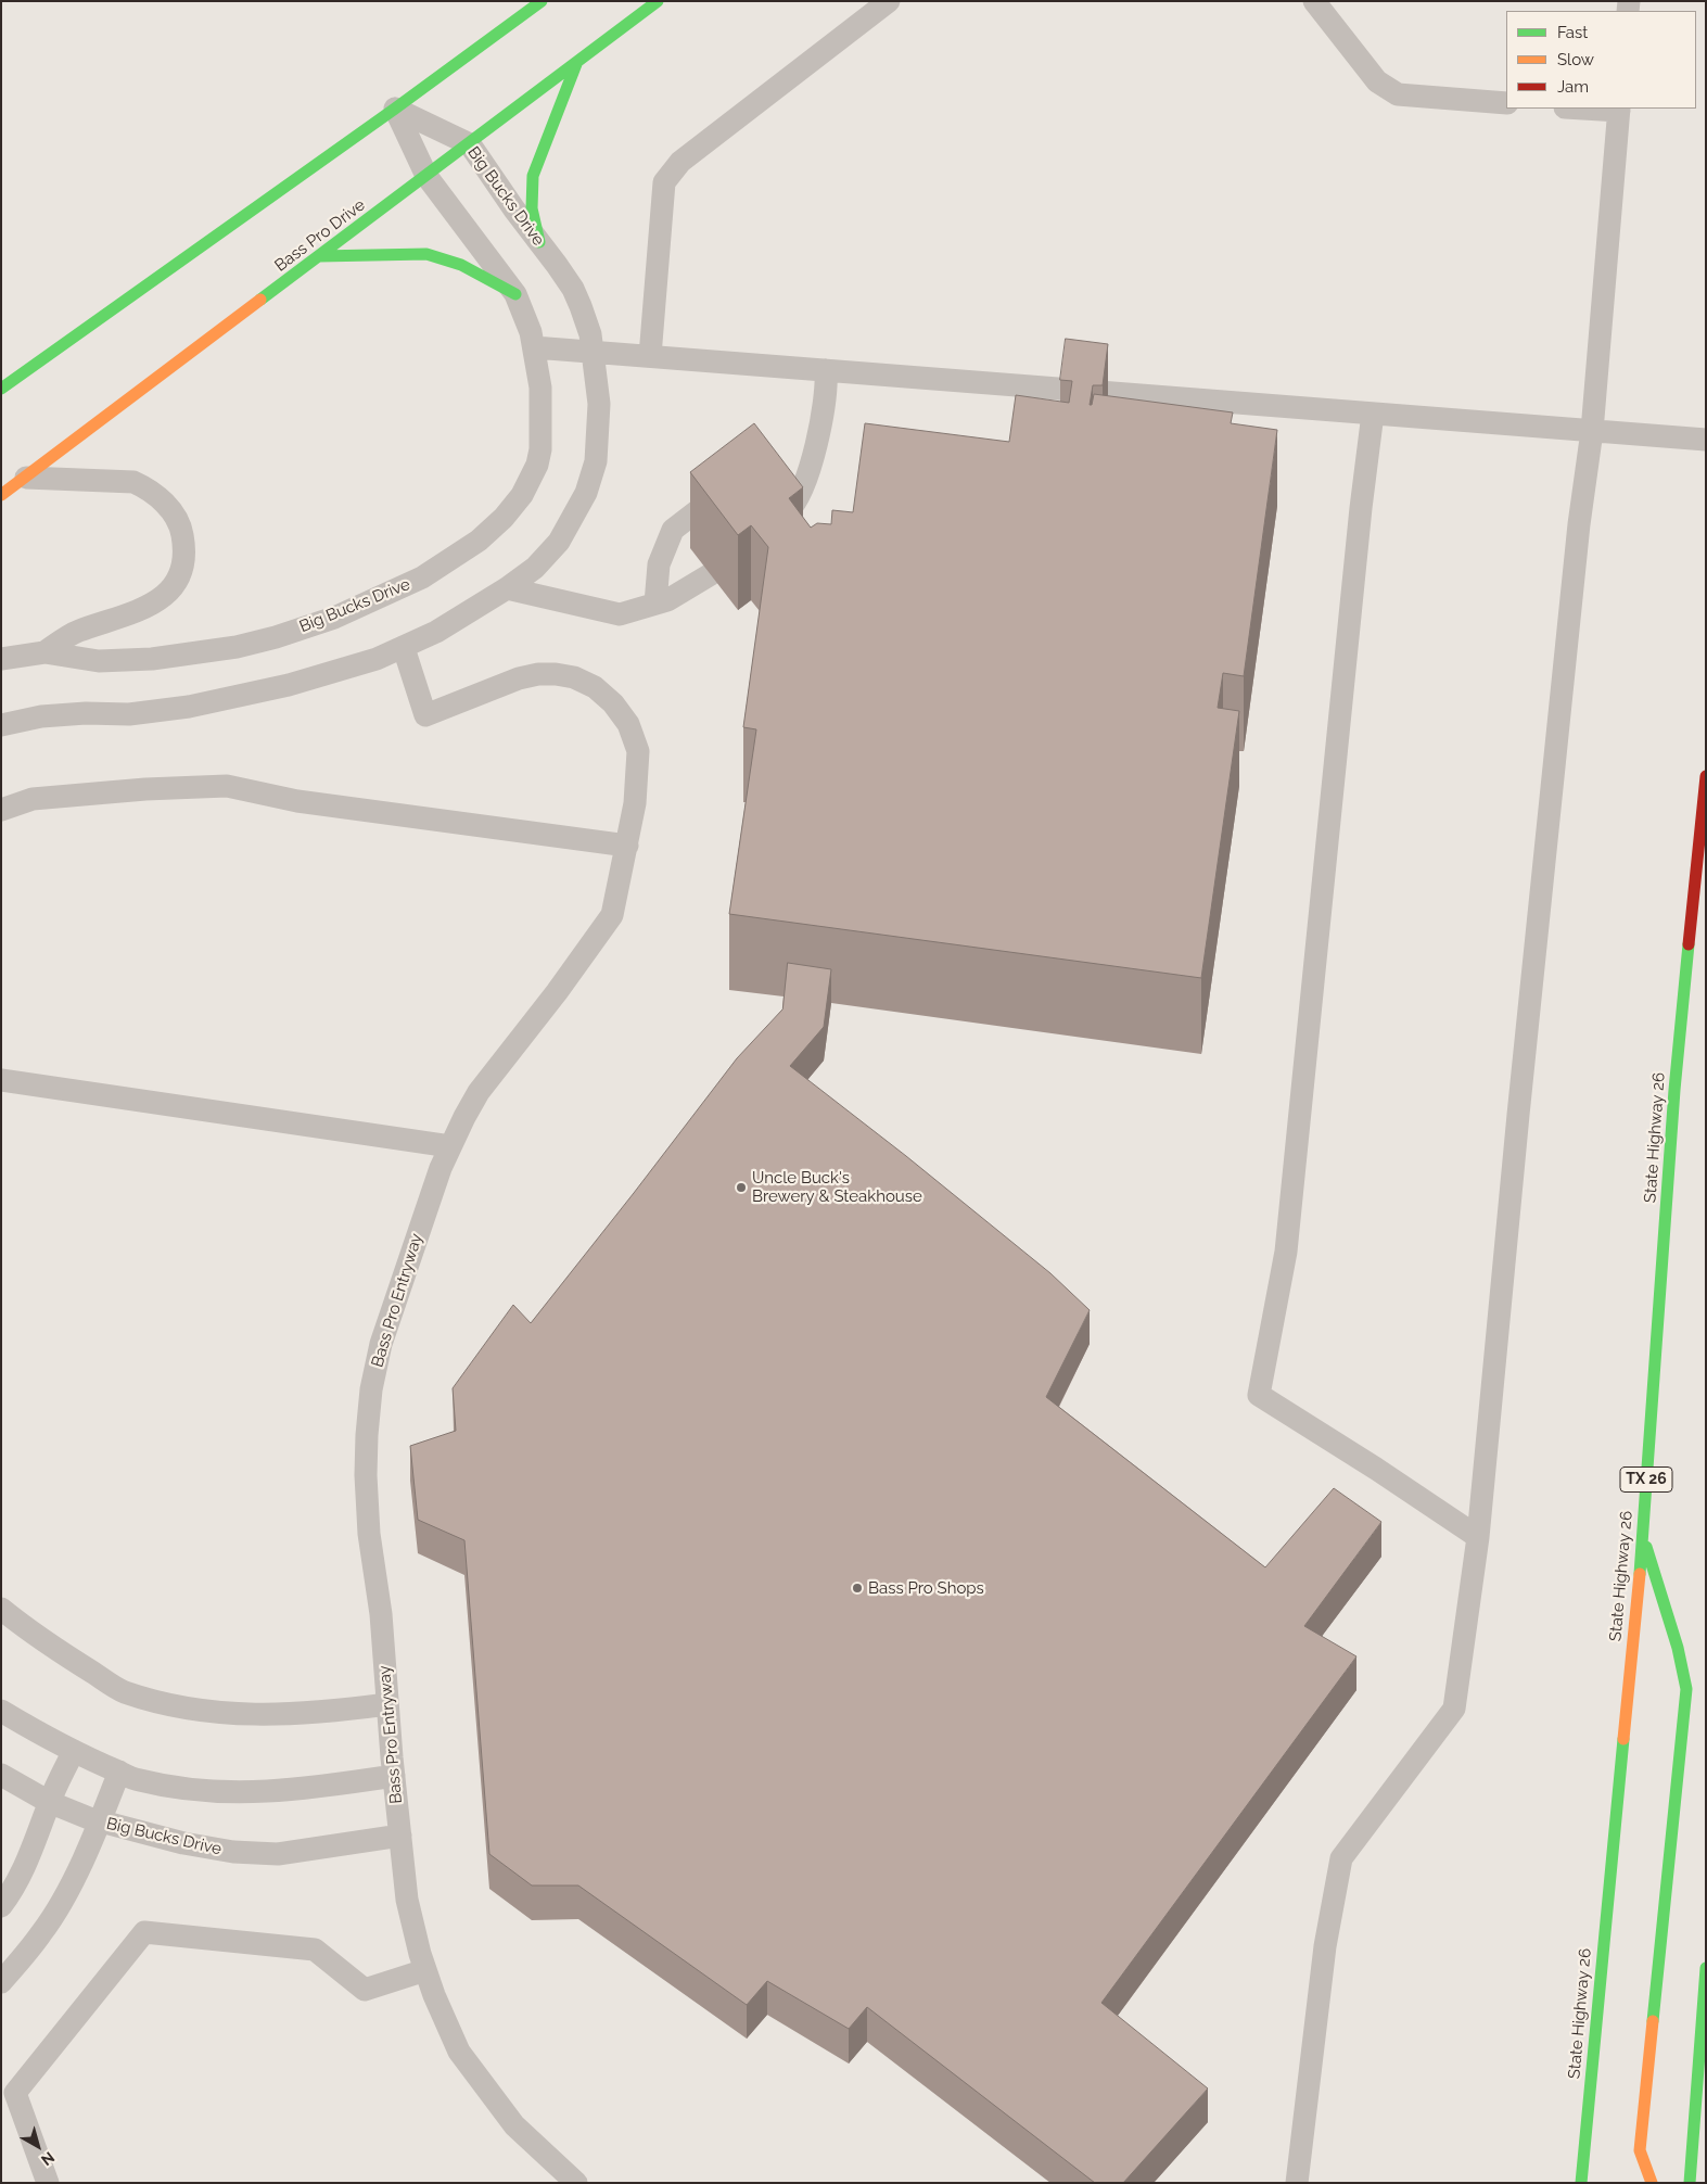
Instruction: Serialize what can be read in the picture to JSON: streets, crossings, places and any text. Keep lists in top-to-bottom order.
{
  "streets": {
    "main road": ["Bass Pro Drive", "State Highway 26", "TX 26"],
    "lane": ["Big Bucks Drive", "Bass Pro Entryway"]
  },
  "crossings": [
    ["Big Bucks Drive", "Bass Pro Drive"],
    ["Big Bucks Drive", "Bass Pro Entryway"]
  ],
  "places": ["Uncle Buck's Brewery & Steakhouse", "Bass Pro Shops"],
  "legend": ["Fast", "Slow", "Jam"],
  "north": "bottom right"
}
